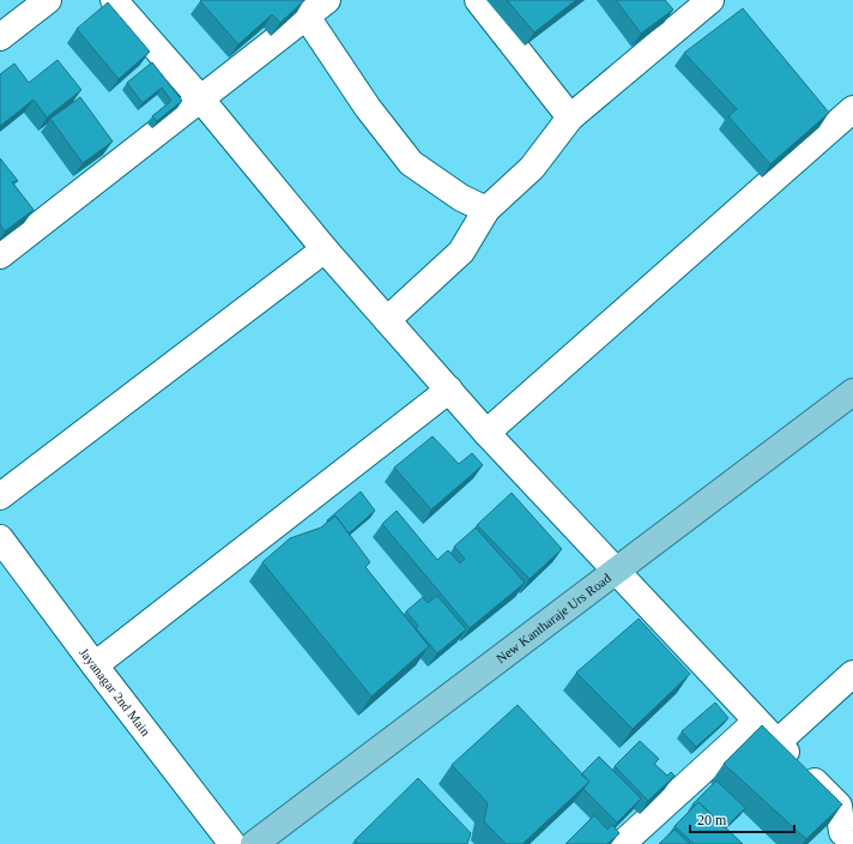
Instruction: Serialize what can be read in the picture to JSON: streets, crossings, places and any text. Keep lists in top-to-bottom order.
{
  "streets": {
    "main road": ["New Kantharaje Urs Road"],
    "street": ["Jayanagar 2nd Main"]
  },
  "scale_bar": "20 m"
}
